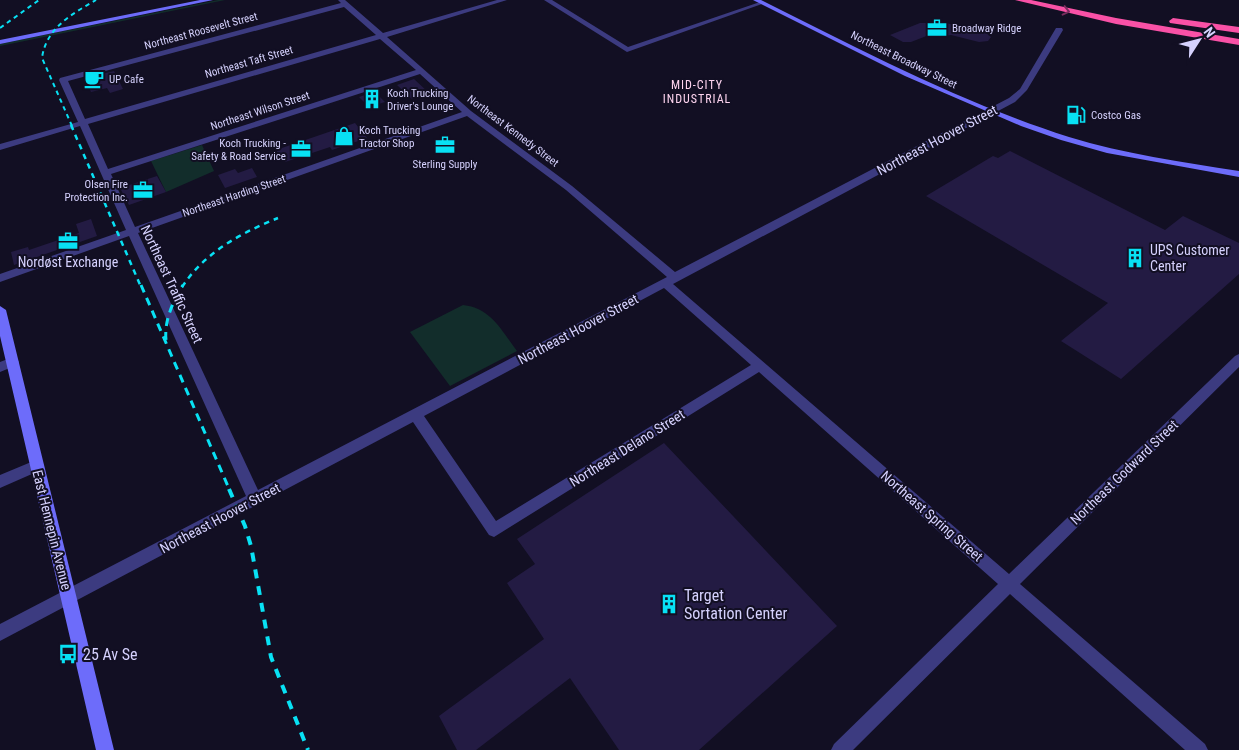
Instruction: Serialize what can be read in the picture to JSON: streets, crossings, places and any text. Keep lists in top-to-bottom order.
{
  "streets": {
    "main road": ["Northeast Broadway Street", "East Hennepin Avenue"],
    "street": [
      "Northeast Roosevelt Street",
      "Northeast Taft Street",
      "Northeast Wilson Street",
      "Northeast Kennedy Street",
      "Northeast Hoover Street",
      "Northeast Harding Street",
      "Northeast Traffic Street",
      "Northeast Delano Street",
      "Northeast Godward Street",
      "Northeast Spring Street"
    ]
  },
  "crossings": [
    ["Northeast Roosevelt Street", "Northeast Kennedy Street"],
    ["Northeast Roosevelt Street", "Northeast Traffic Street"],
    ["Northeast Broadway Street", "Northeast Hoover Street"],
    ["Northeast Taft Street", "Northeast Kennedy Street"],
    ["Northeast Taft Street", "Northeast Traffic Street"],
    ["Northeast Wilson Street", "Northeast Kennedy Street"],
    ["Northeast Wilson Street", "Northeast Traffic Street"],
    ["Northeast Kennedy Street", "Northeast Hoover Street"],
    ["Northeast Kennedy Street", "Northeast Harding Street"],
    ["Northeast Kennedy Street", "Northeast Spring Street"],
    ["Northeast Hoover Street", "Northeast Traffic Street"],
    ["Northeast Hoover Street", "Northeast Delano Street"],
    ["Northeast Hoover Street", "Northeast Spring Street"],
    ["Northeast Hoover Street", "East Hennepin Avenue"],
    ["Northeast Harding Street", "Northeast Traffic Street"],
    ["Northeast Delano Street", "Northeast Spring Street"],
    ["Northeast Godward Street", "Northeast Spring Street"]
  ],
  "districts": ["MID-CITY INDUSTRIAL"],
  "places": {
    "office": [
      "Broadway Ridge",
      "Sterling Supply",
      "Koch Trucking - Safety & Road Service",
      "Olsen Fire Protection Inc.",
      "Nordøst Exchange"
    ],
    "cafe": ["UP Cafe"],
    "building": ["Koch Trucking Driver's Lounge", "UPS Customer Center", "Target Sortation Center"],
    "fuel station": ["Costco Gas"],
    "shop": ["Koch Trucking Tractor Shop"],
    "bus stop": ["25 Av Se"]
  },
  "north": "top right"
}
